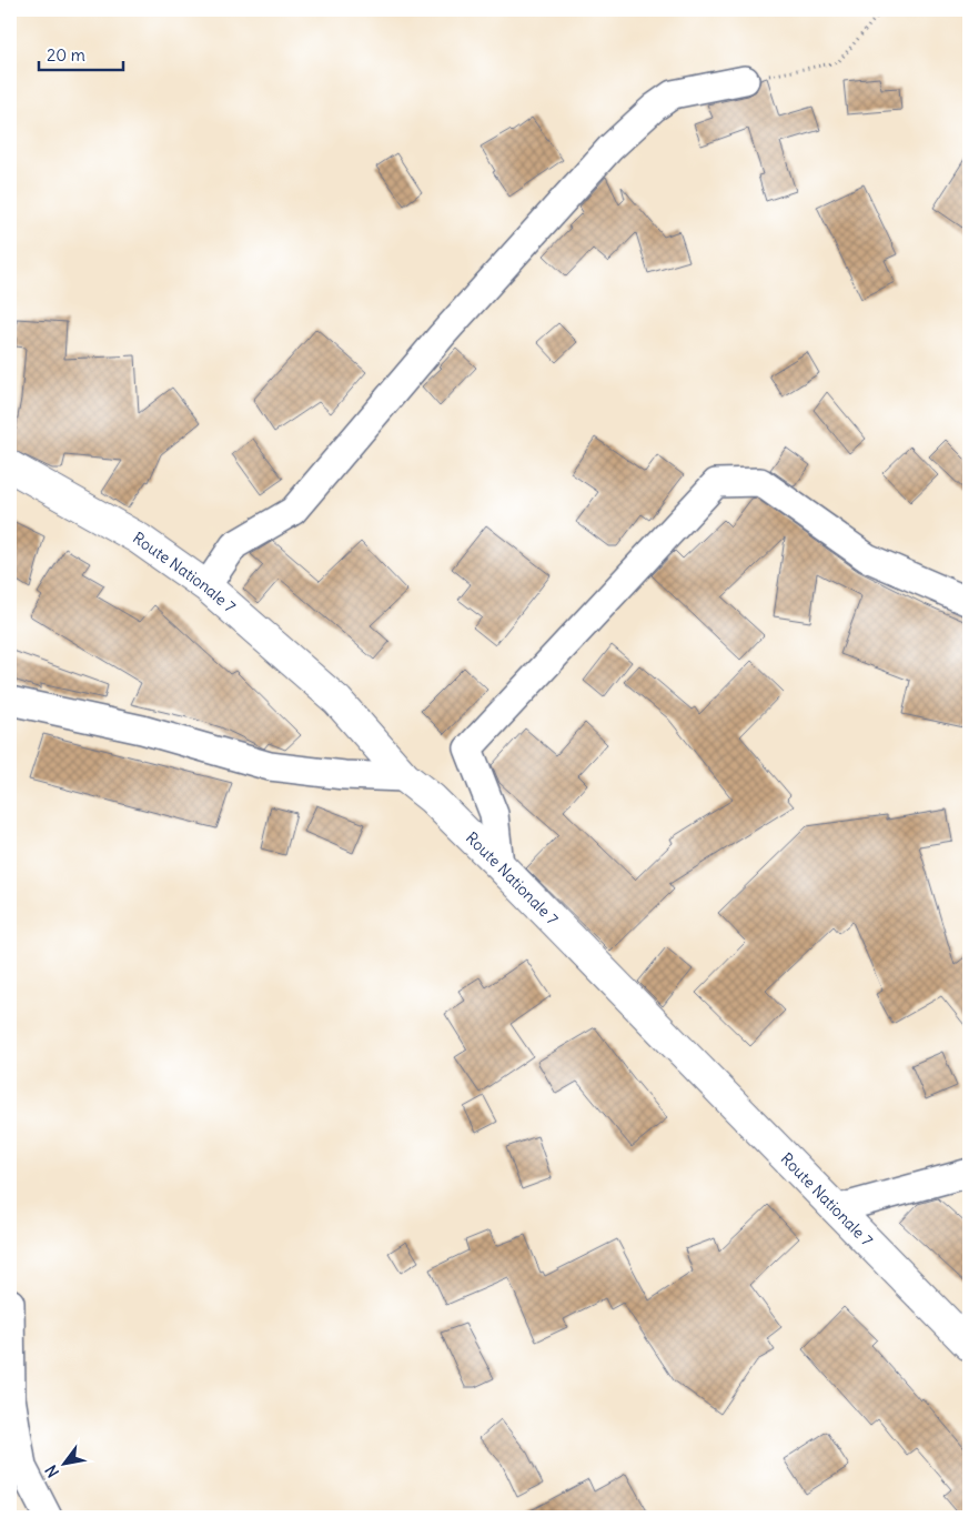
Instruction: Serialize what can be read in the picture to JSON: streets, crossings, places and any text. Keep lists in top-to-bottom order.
{
  "streets": {
    "main road": ["Route Nationale 7"]
  },
  "scale_bar": "20 m",
  "north": "bottom left"
}
